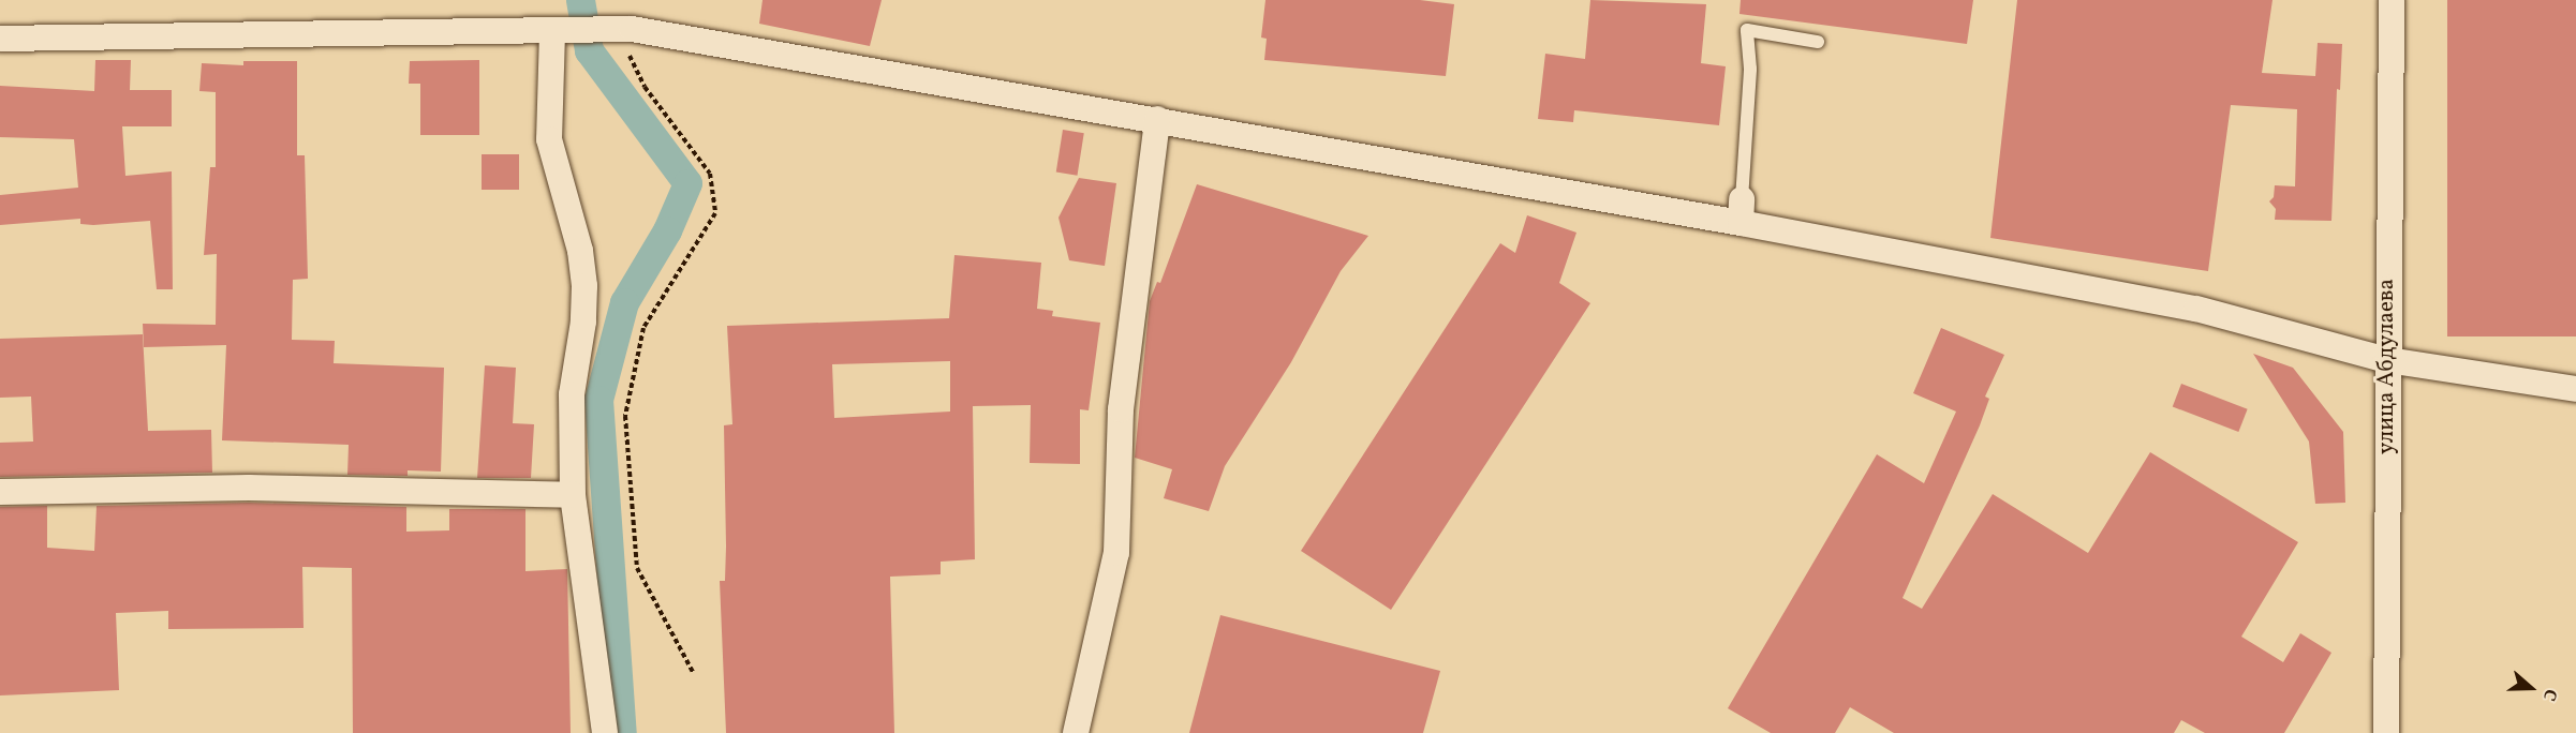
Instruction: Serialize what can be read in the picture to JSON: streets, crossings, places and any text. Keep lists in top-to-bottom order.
{
  "streets": {
    "street": ["улица Абдулаева"]
  },
  "north": "right"
}
